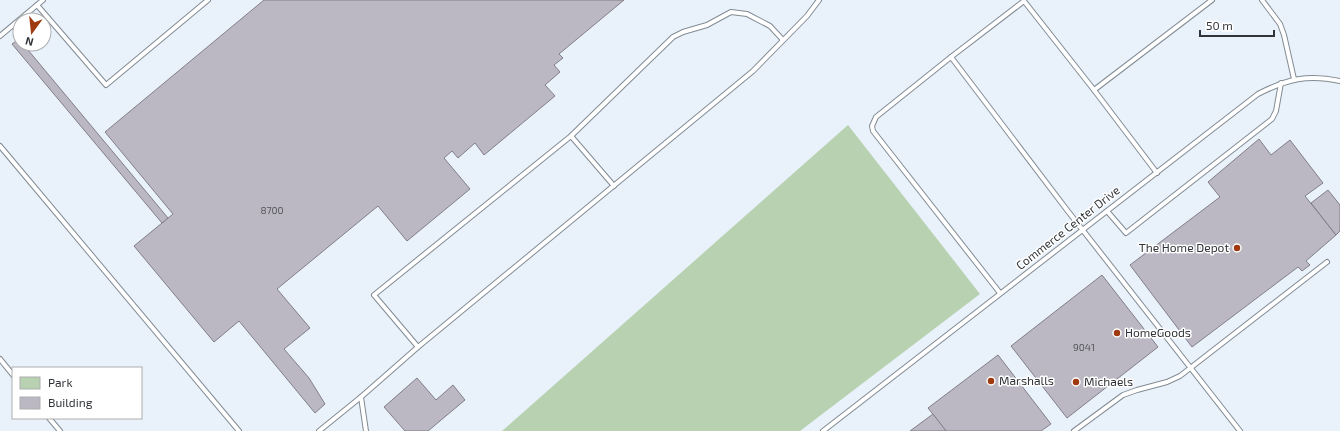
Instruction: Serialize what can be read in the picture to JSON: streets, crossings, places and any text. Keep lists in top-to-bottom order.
{
  "streets": {
    "lane": ["Commerce Center Drive"]
  },
  "places": [
    "The Home Depot",
    "HomeGoods",
    "Marshalls",
    "Michaels"
  ],
  "house_numbers": ["8700", "9041"],
  "legend": ["Park", "Building"],
  "scale_bar": "50 m",
  "north": "bottom"
}
